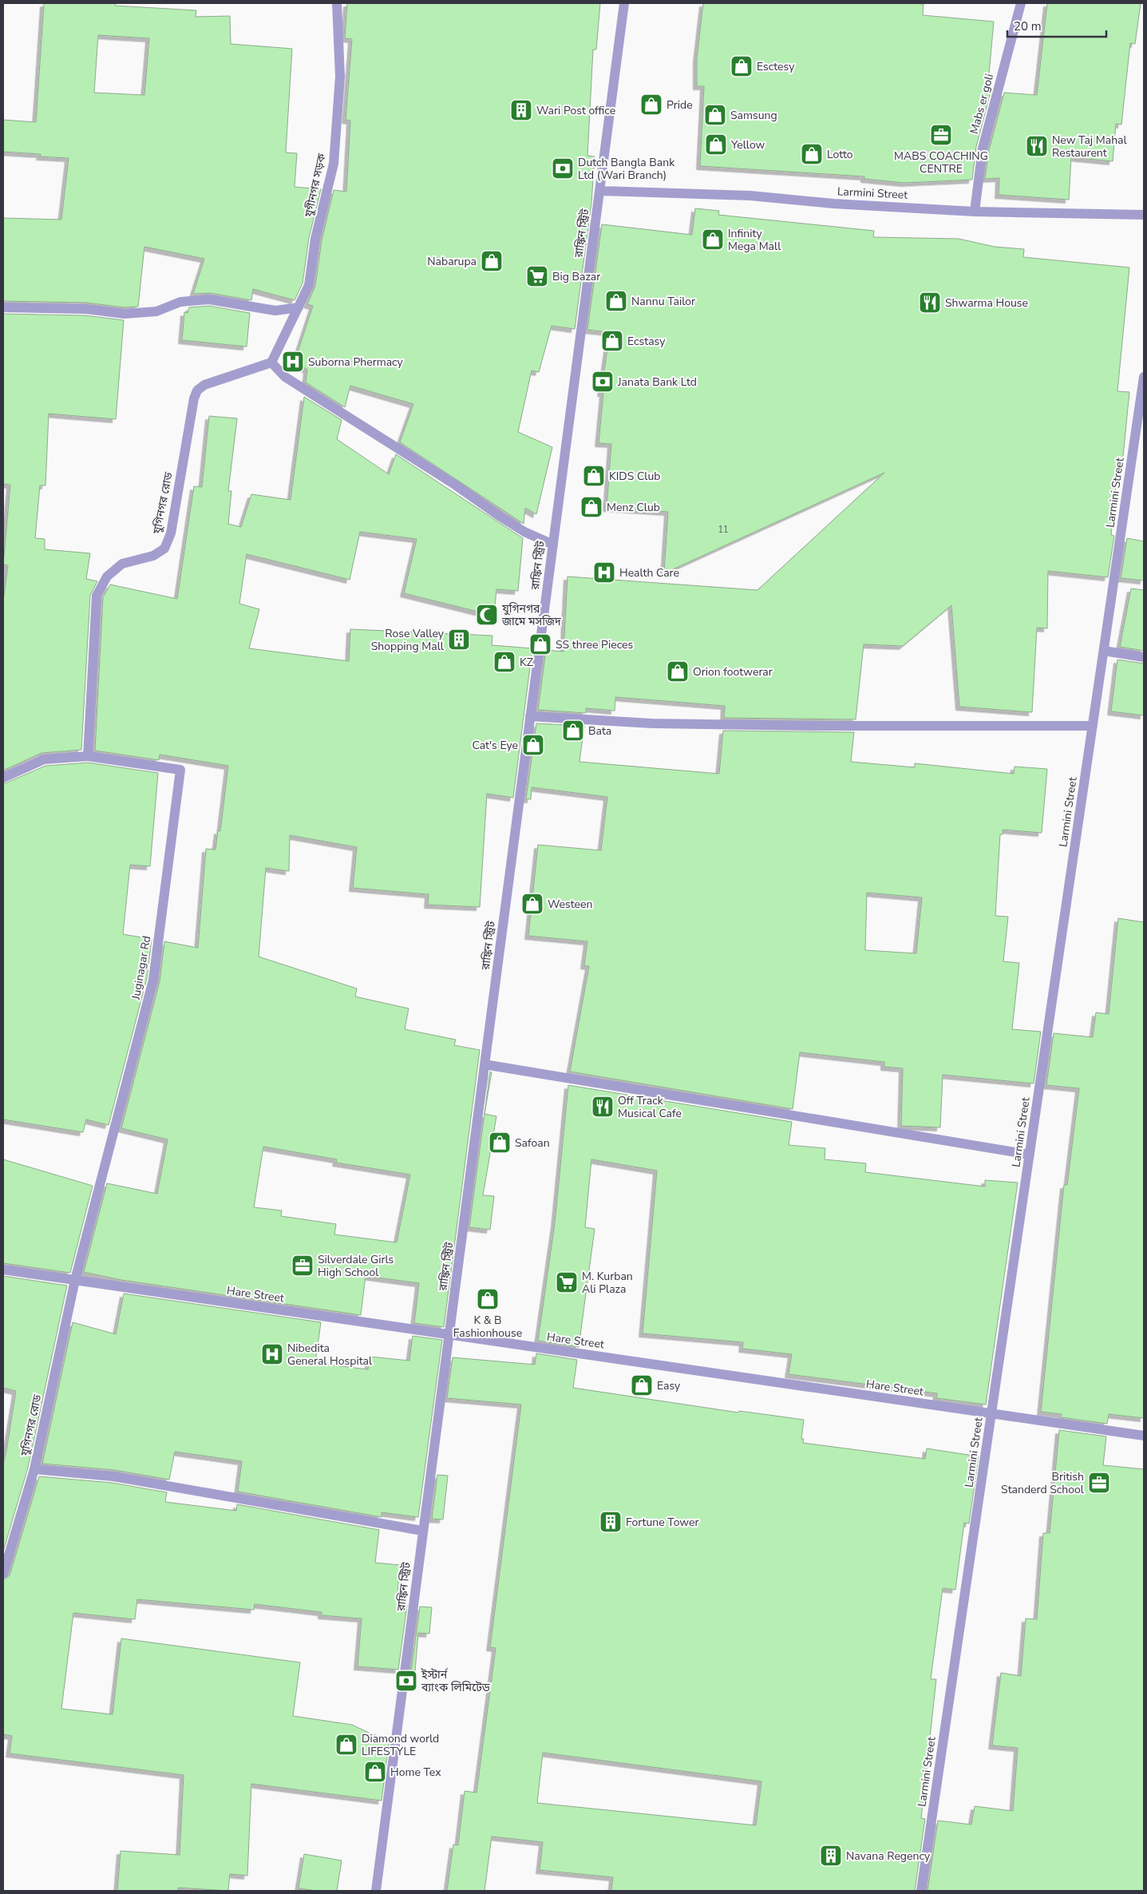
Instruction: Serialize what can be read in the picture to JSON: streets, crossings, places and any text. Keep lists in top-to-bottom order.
{
  "streets": {
    "street": [
      "Mabs er goli",
      "যুগীনগর সড়ক",
      "Larmini Street",
      "রাঙ্কিন স্ট্রিট",
      "যুগিনগর রোড",
      "Juginagar Rd",
      "Hare Street"
    ]
  },
  "crossings": [
    ["Mabs er goli", "Larmini Street"],
    ["যুগীনগর সড়ক", "যুগিনগর রোড"],
    ["Larmini Street", "রাঙ্কিন স্ট্রিট"],
    ["Larmini Street", "Hare Street"],
    ["রাঙ্কিন স্ট্রিট", "Hare Street"],
    ["যুগিনগর রোড", "Juginagar Rd"],
    ["যুগিনগর রোড", "Hare Street"],
    ["Juginagar Rd", "Hare Street"]
  ],
  "places": {
    "shop": [
      "Esctesy",
      "Pride",
      "Samsung",
      "Yellow",
      "Lotto",
      "Infinity Mega Mall",
      "Nabarupa",
      "Nannu Tailor",
      "Ecstasy",
      "KIDS Club",
      "Menz Club",
      "SS three Pieces",
      "KZ",
      "Orion footwerar",
      "Bata",
      "Cat's Eye",
      "Westeen",
      "Safoan",
      "K & B Fashionhouse",
      "Easy",
      "Diamond world LIFESTYLE",
      "Home Tex"
    ],
    "building": [
      "Wari Post office",
      "Rose Valley Shopping Mall",
      "Fortune Tower",
      "Navana Regency"
    ],
    "office": ["MABS COACHING CENTRE", "Silverdale Girls High School", "British Standerd School"],
    "restaurant": ["New Taj Mahal Restaurent", "Shwarma House", "Off Track Musical Cafe"],
    "bank": ["Dutch Bangla Bank Ltd (Wari Branch)", "Janata Bank Ltd", "ইস্টার্ন ব্যাংক লিমিটেড"],
    "supermarket": ["Big Bazar", "M. Kurban Ali Plaza"],
    "hospital": ["Suborna Phermacy", "Health Care", "Nibedita General Hospital"],
    "mosque": ["যুগিনগর জামে মসজিদ"]
  },
  "house_numbers": ["11"],
  "scale_bar": "20 m"
}
